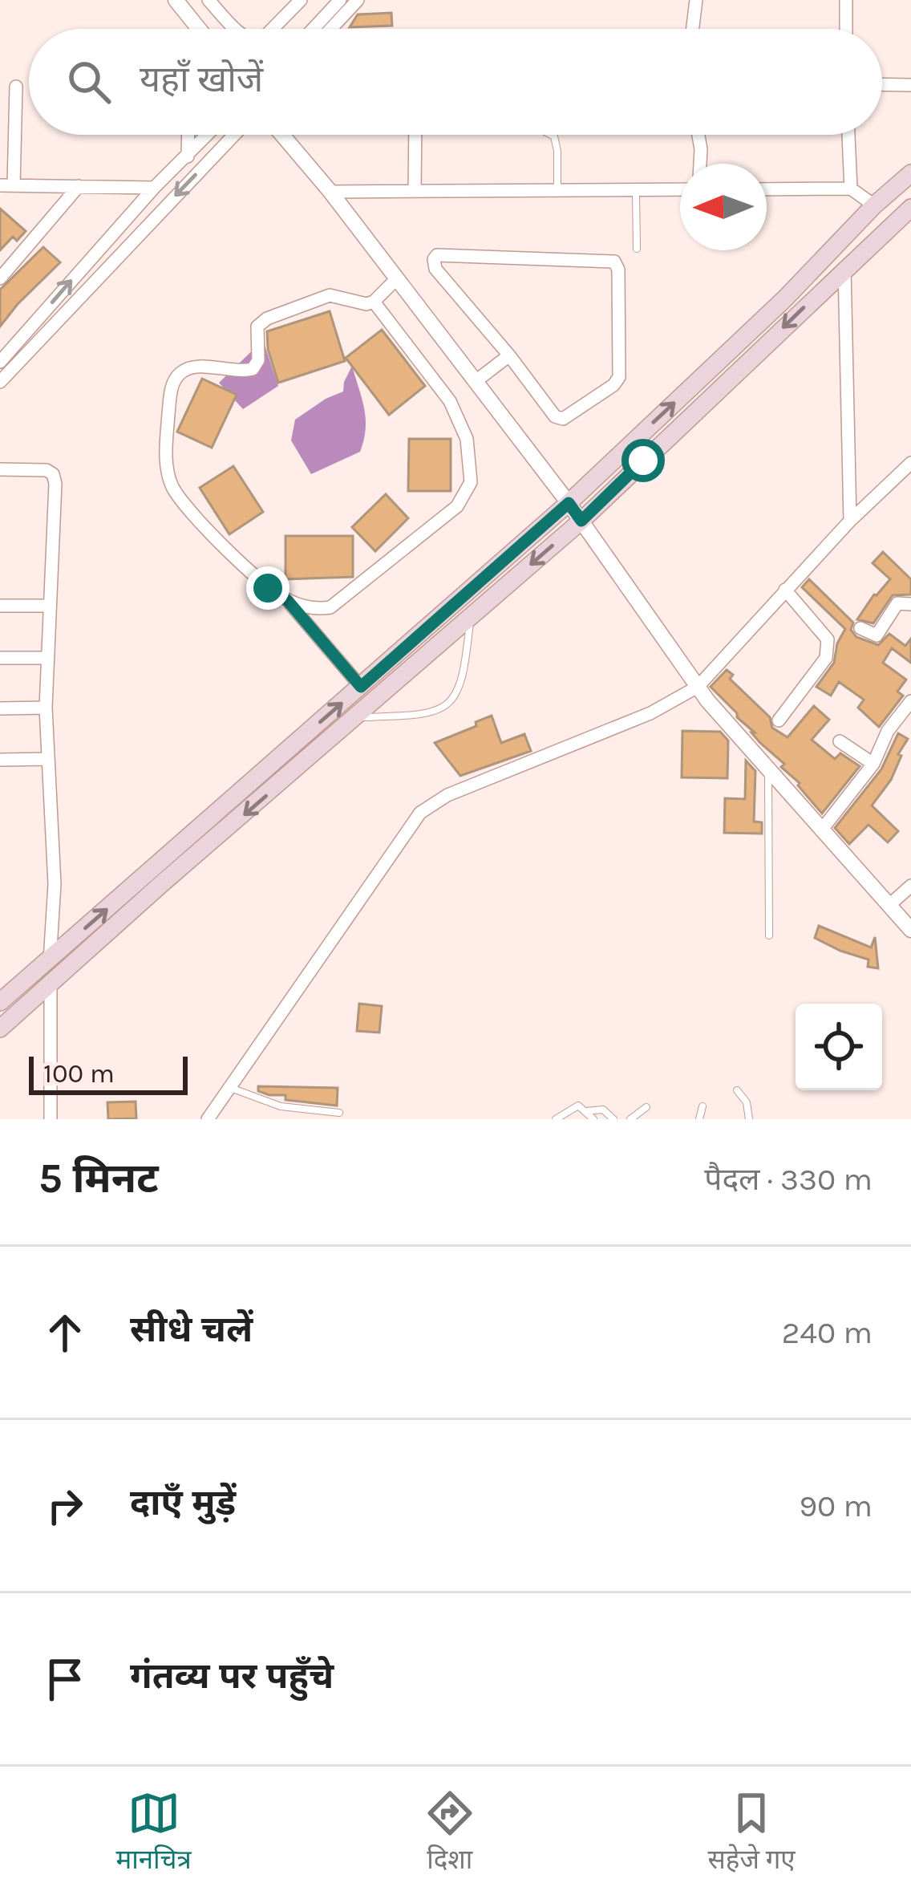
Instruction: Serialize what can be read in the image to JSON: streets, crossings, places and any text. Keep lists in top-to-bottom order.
{
  "scale_bar": "100 m",
  "north": "left",
  "page": {
    "search": "यहाँ खोजें",
    "scale": "100 m",
    "heading": ["5 मिनट", "पैदल · 330 m"],
    "list": [
      ["सीधे चलें", "240 m"],
      ["दाएँ मुड़ें", "90 m"],
      "गंतव्य पर पहुँचे"
    ],
    "nav": ["मानचित्र", "दिशा", "सहेजे गए"]
  }
}
